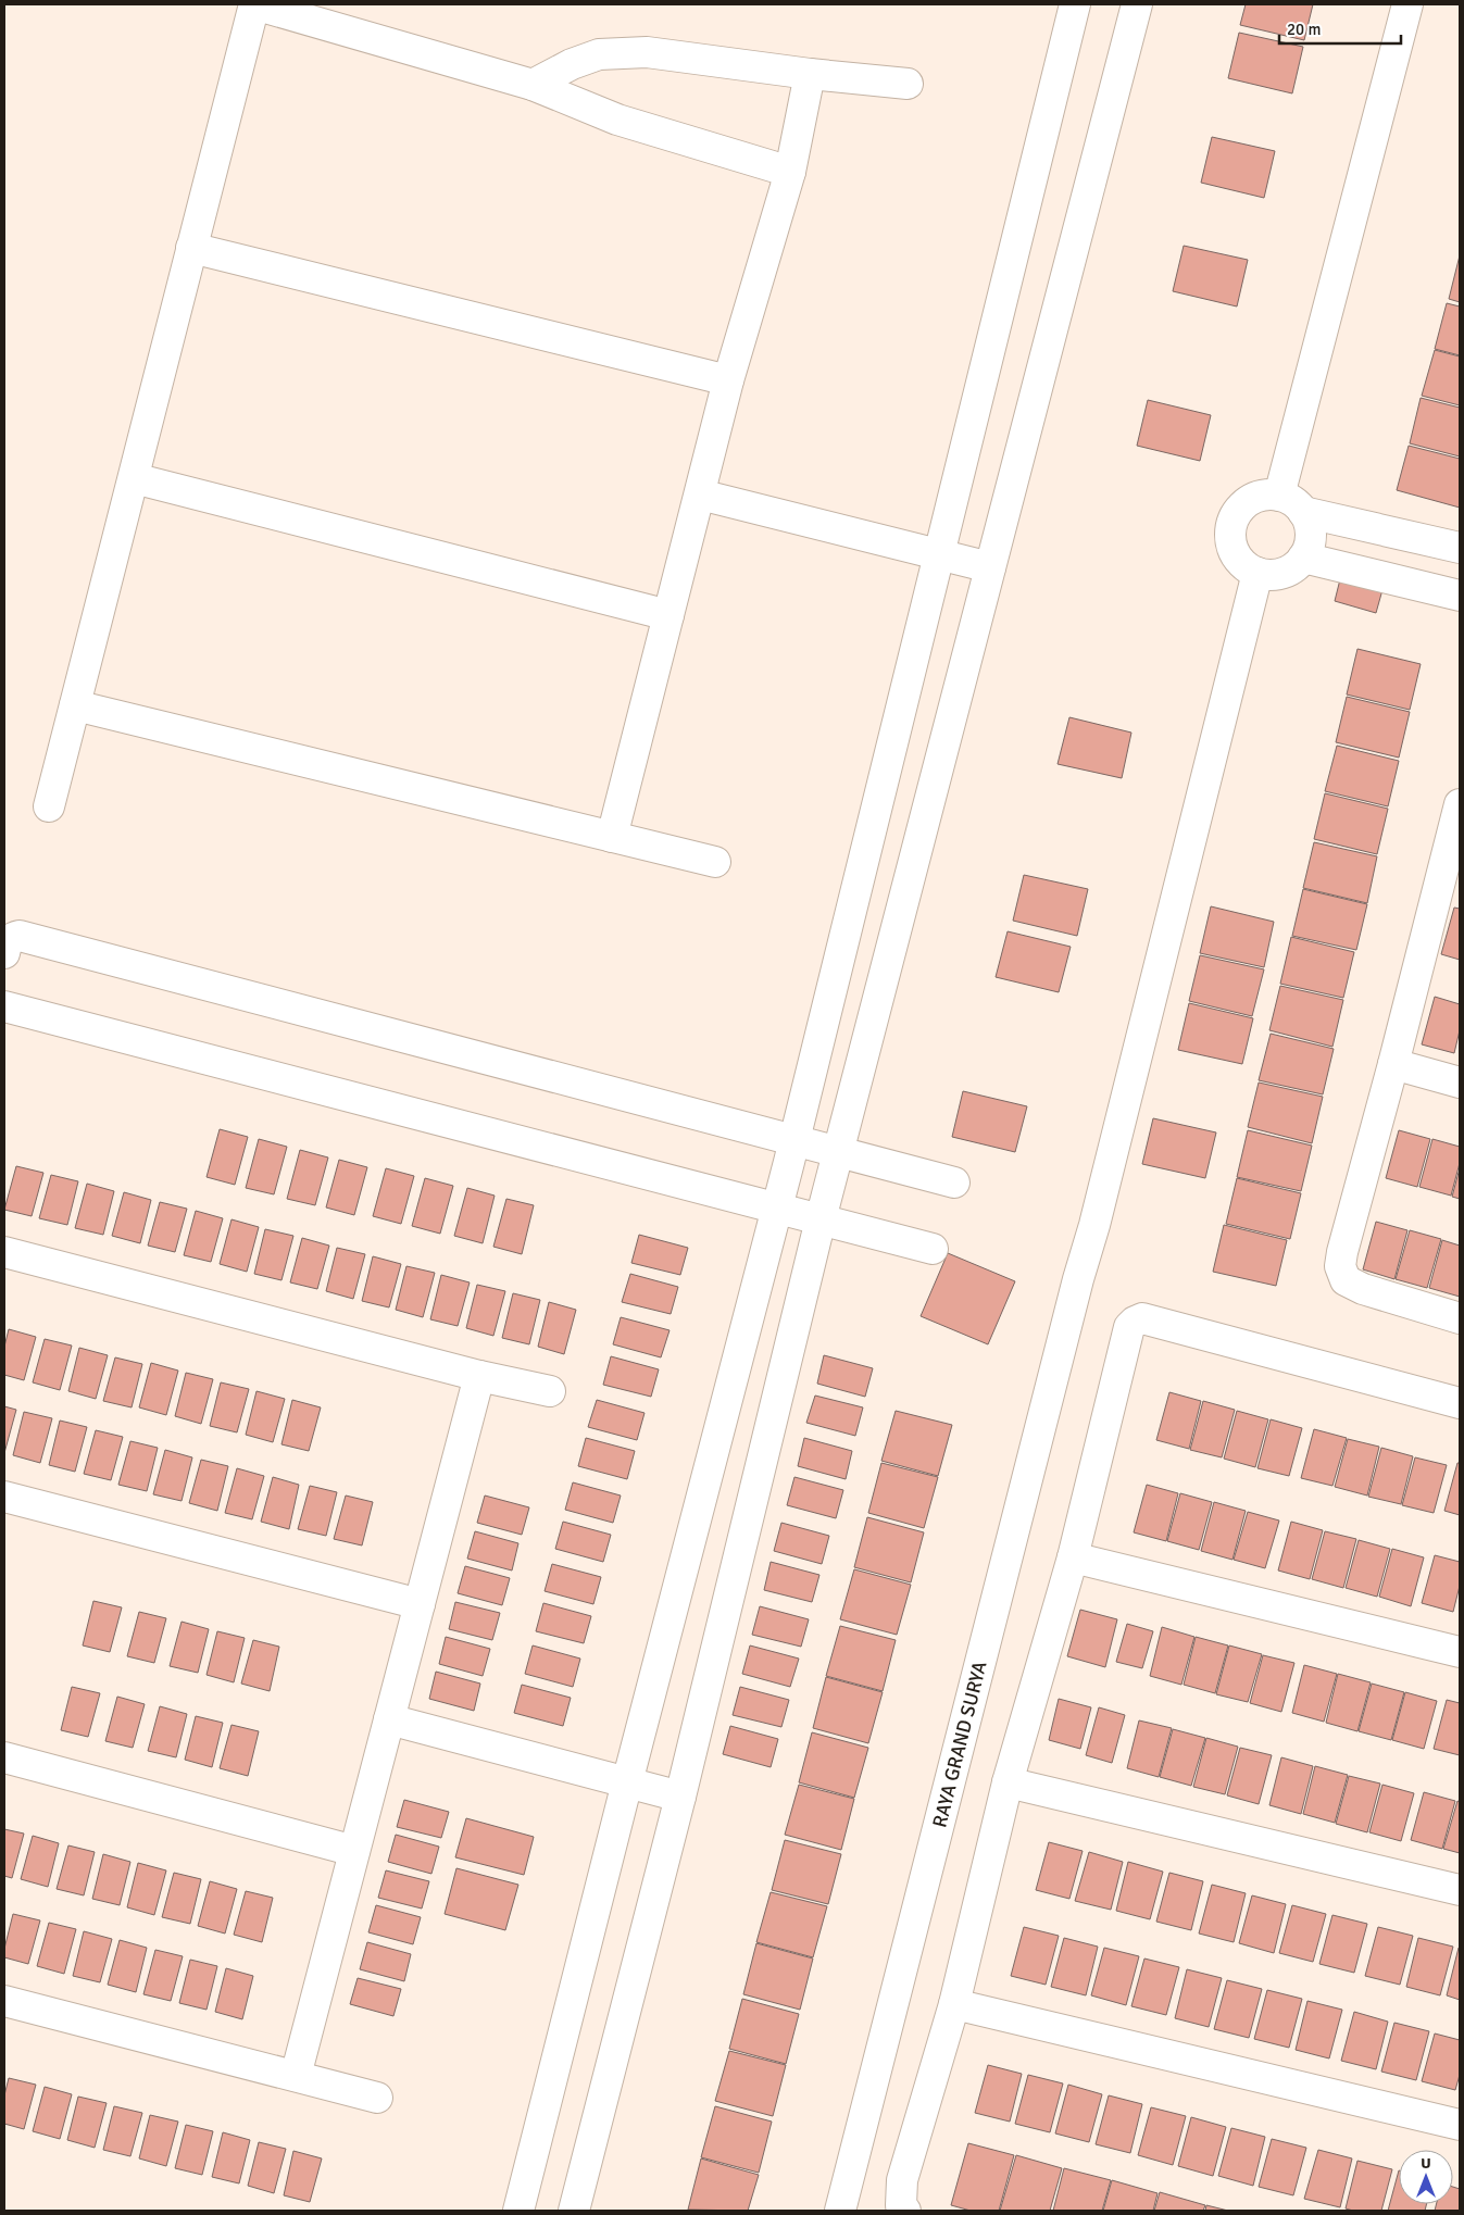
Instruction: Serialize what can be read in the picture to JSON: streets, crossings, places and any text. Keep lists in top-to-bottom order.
{
  "streets": {
    "street": ["RAYA GRAND SURYA"]
  },
  "scale_bar": "20 m",
  "north": "top"
}
